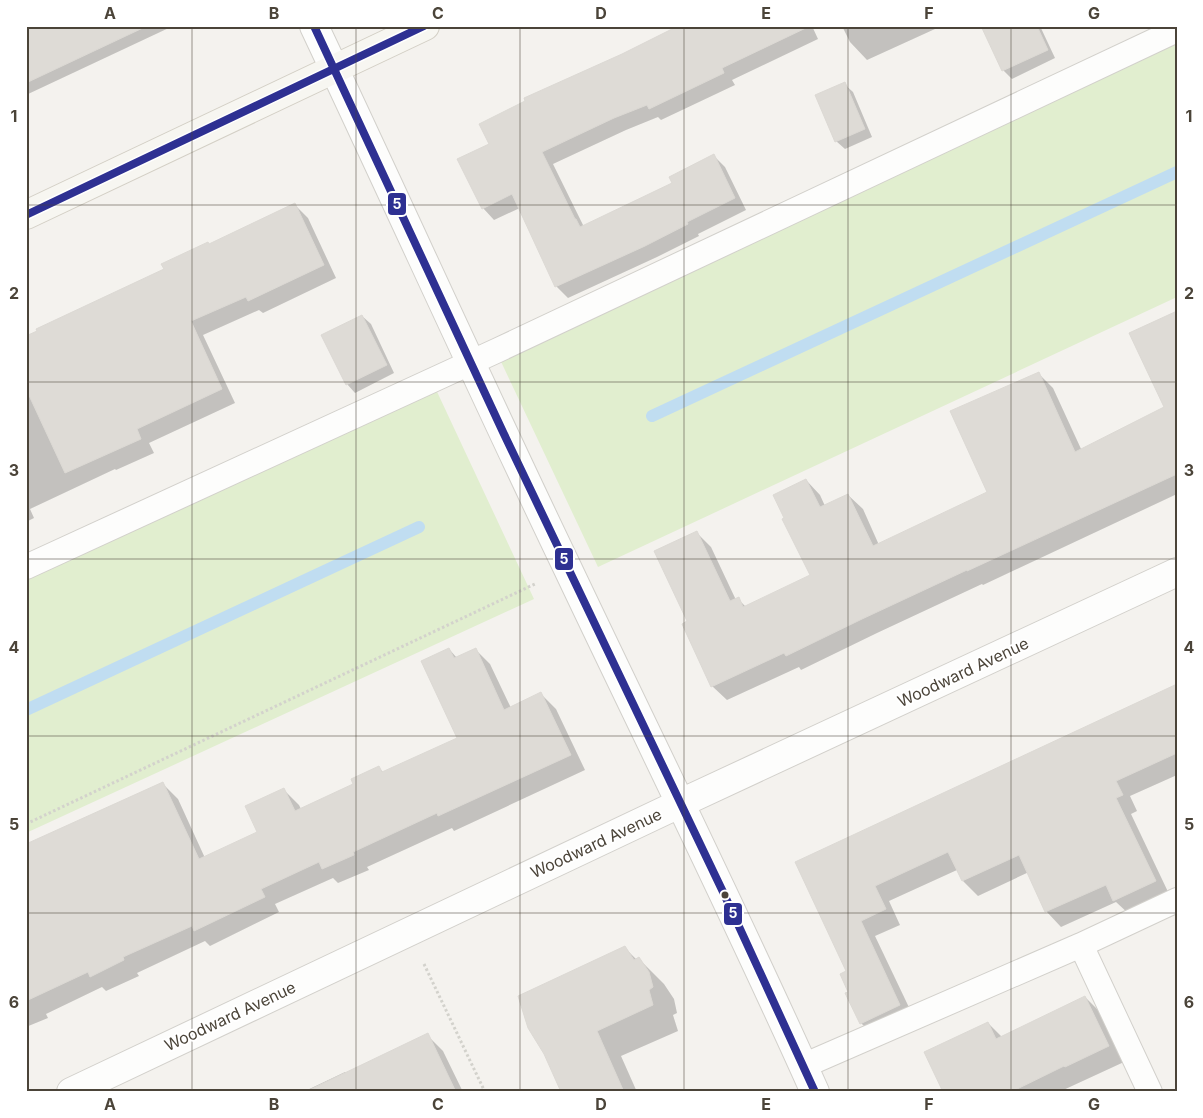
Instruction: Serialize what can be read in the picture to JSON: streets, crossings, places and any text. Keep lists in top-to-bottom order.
{
  "streets": {
    "street": ["Woodward Avenue"]
  },
  "lines": ["transit line 5"],
  "grid": {
    "columns": [
      "A",
      "B",
      "C",
      "D",
      "E",
      "F",
      "G"
    ],
    "rows": [
      "1",
      "2",
      "3",
      "4",
      "5",
      "6"
    ]
  }
}
